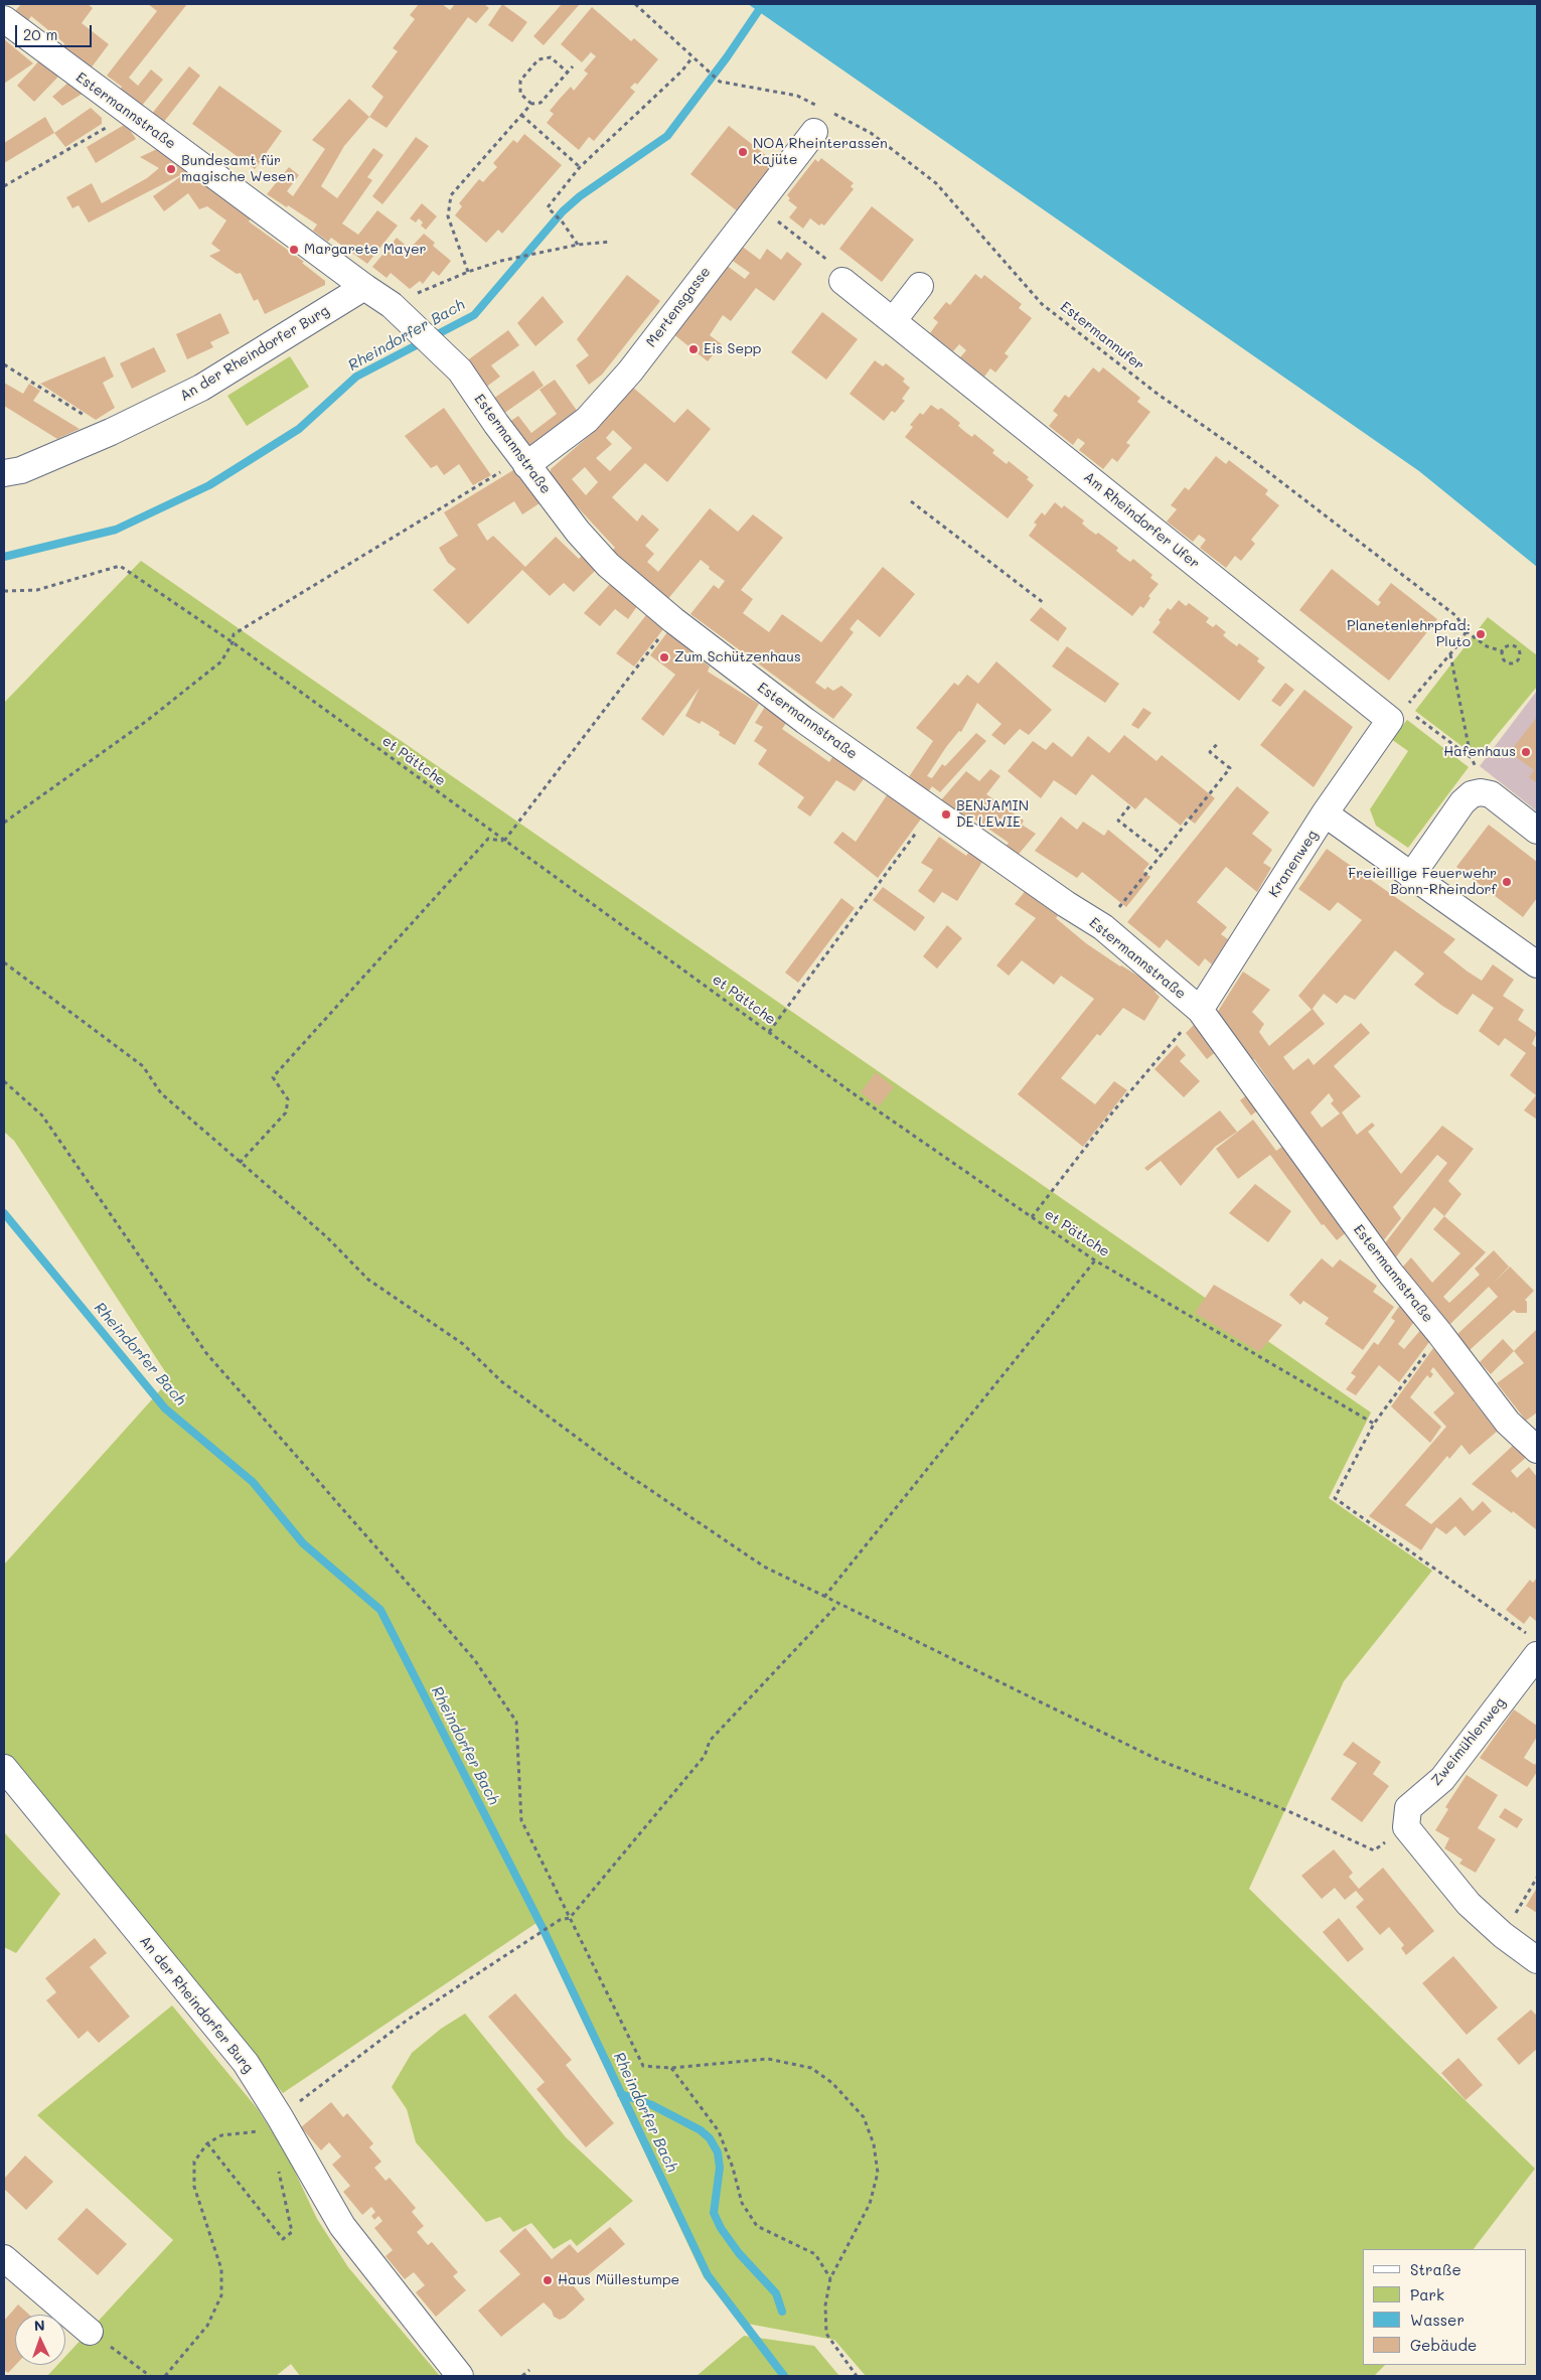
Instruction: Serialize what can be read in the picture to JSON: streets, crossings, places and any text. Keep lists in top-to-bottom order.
{
  "streets": {
    "street": [
      "Estermannstraße",
      "Mertensgasse",
      "An der Rheindorfer Burg",
      "Am Rheindorfer Ufer",
      "Kranenweg",
      "Zweimühlenweg"
    ],
    "path": ["Estermannufer", "et Pättche"]
  },
  "crossings": [
    ["Estermannstraße", "Mertensgasse"],
    ["Estermannstraße", "An der Rheindorfer Burg"],
    ["Estermannstraße", "Kranenweg"],
    ["Mertensgasse", "Estermannufer"],
    ["Am Rheindorfer Ufer", "Kranenweg"]
  ],
  "water": ["Rheindorfer Bach"],
  "places": [
    "NOA Rheinterassen Kajüte",
    "Bundesamt für magische Wesen",
    "Margarete Mayer",
    "Eis Sepp",
    "Planetenlehrpfad: Pluto",
    "Zum Schützenhaus",
    "Hafenhaus",
    "BENJAMIN DE LEWIE",
    "Freieillige Feuerwehr Bonn-Rheindorf",
    "Haus Müllestumpe"
  ],
  "legend": [
    "Straße",
    "Park",
    "Wasser",
    "Gebäude"
  ],
  "scale_bar": "20 m",
  "north": "top"
}
